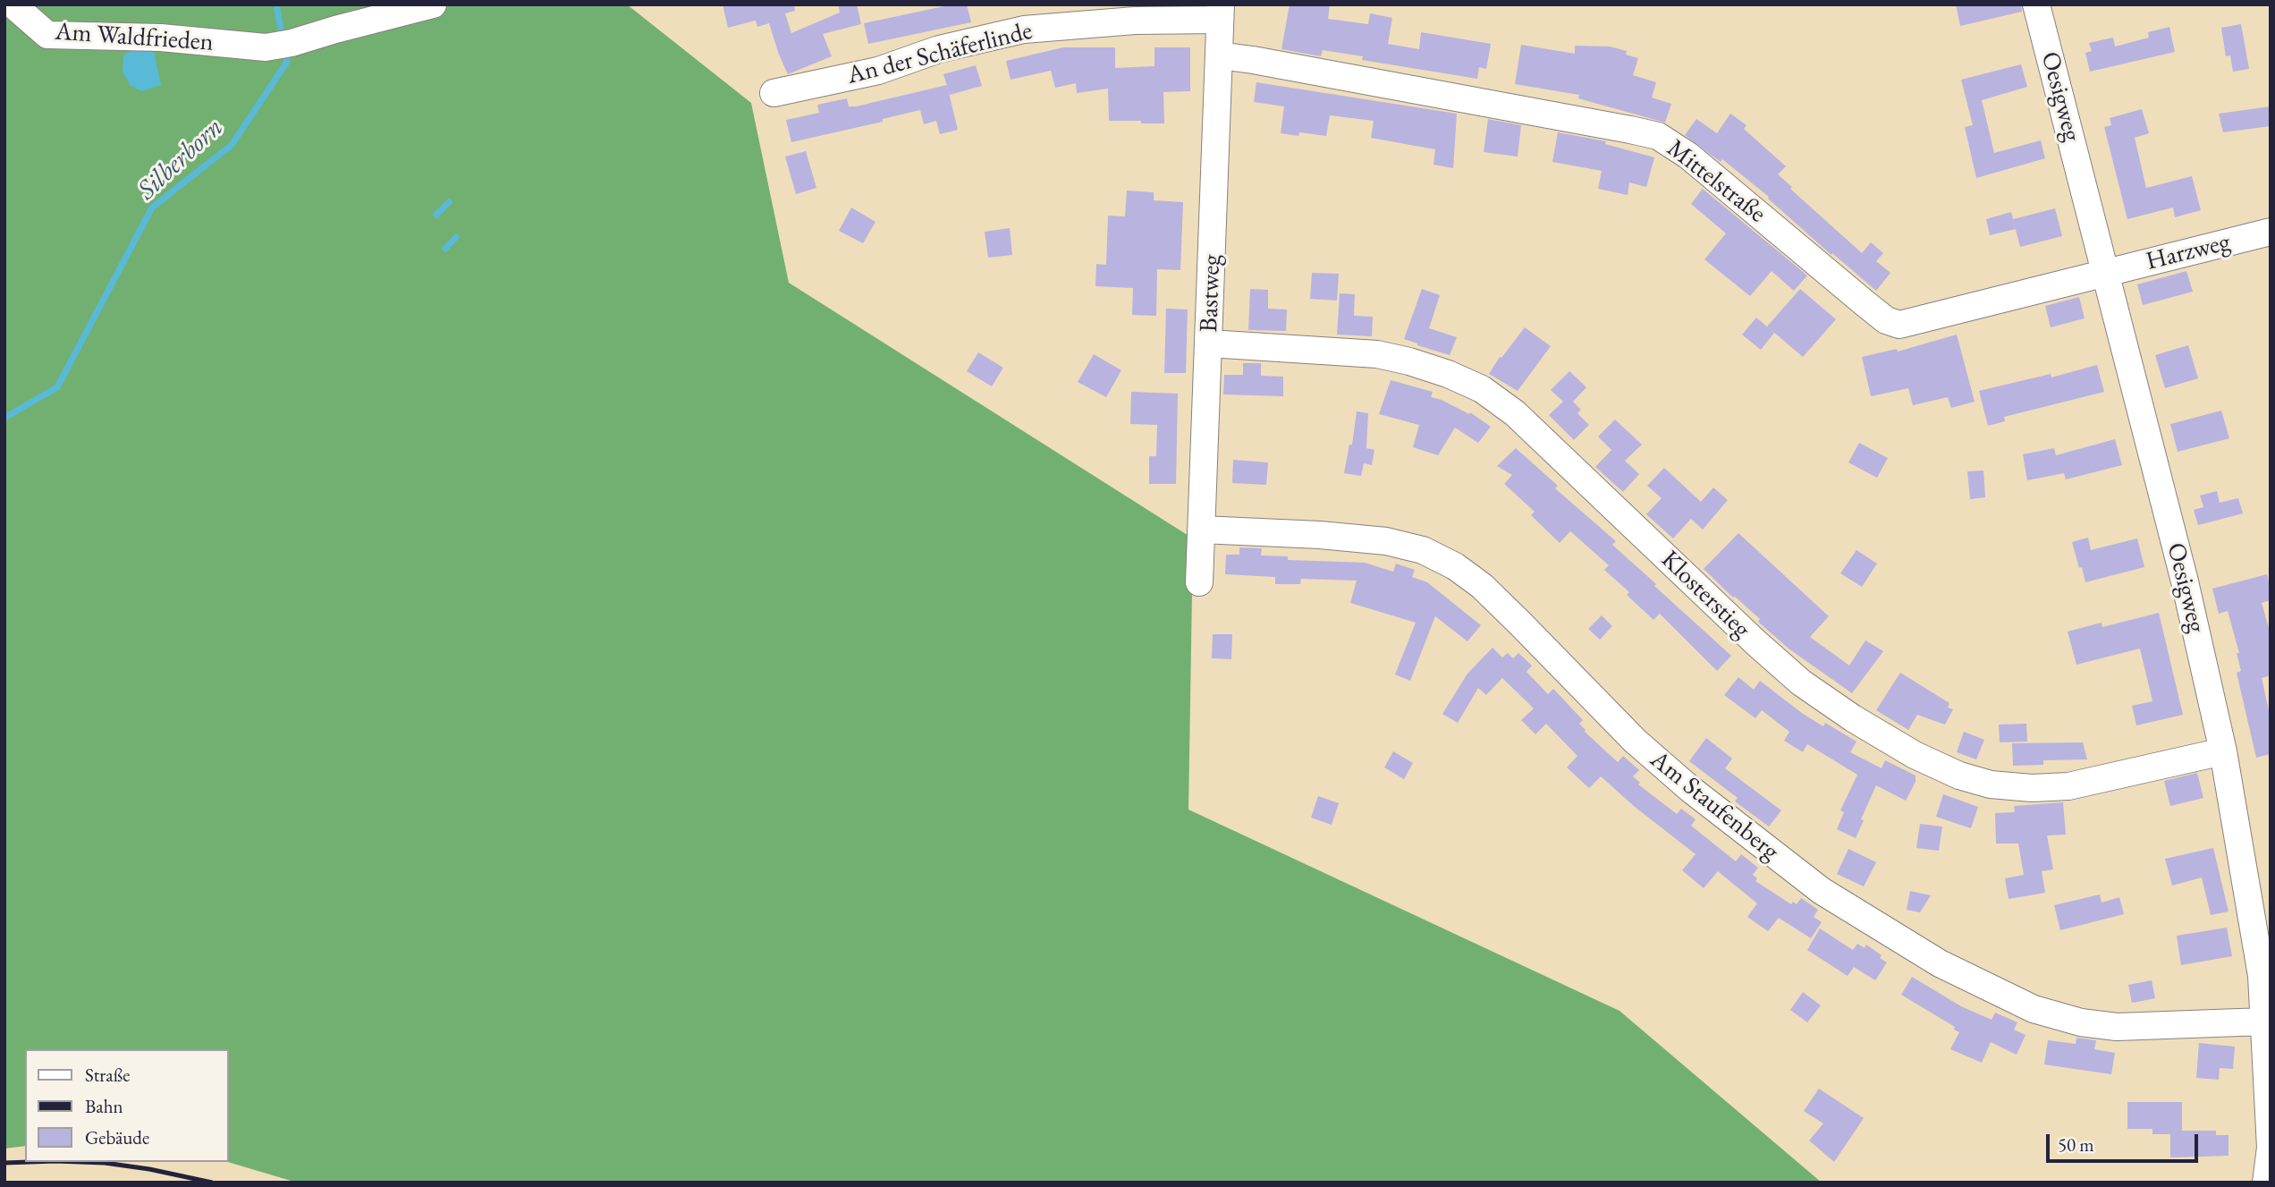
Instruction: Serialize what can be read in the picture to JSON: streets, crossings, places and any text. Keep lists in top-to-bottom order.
{
  "streets": {
    "street": [
      "Am Waldfrieden",
      "An der Schäferlinde",
      "Oesigweg",
      "Mittelstraße",
      "Harzweg",
      "Bastweg",
      "Klosterstieg",
      "Am Staufenberg"
    ]
  },
  "crossings": [
    ["An der Schäferlinde", "Bastweg"],
    ["Oesigweg", "Mittelstraße"],
    ["Oesigweg", "Harzweg"],
    ["Oesigweg", "Klosterstieg"],
    ["Oesigweg", "Am Staufenberg"],
    ["Mittelstraße", "Harzweg"],
    ["Mittelstraße", "Bastweg"],
    ["Bastweg", "Klosterstieg"],
    ["Bastweg", "Am Staufenberg"]
  ],
  "water": ["Silberborn"],
  "legend": ["Straße", "Bahn", "Gebäude"],
  "scale_bar": "50 m"
}
